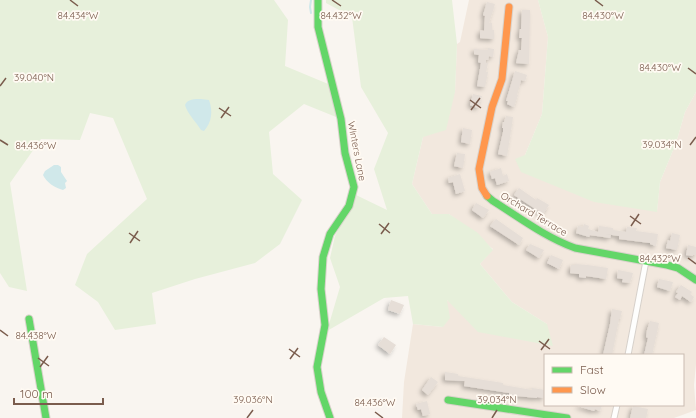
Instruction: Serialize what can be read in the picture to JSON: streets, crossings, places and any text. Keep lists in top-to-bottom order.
{
  "streets": {
    "street": ["Winters Lane", "Orchard Terrace"]
  },
  "legend": ["Fast", "Slow"],
  "scale_bar": "100 m",
  "coordinates": [
    "84.430°W",
    "84.434°W",
    "84.432°W",
    "39.040°N",
    "39.034°N",
    "84.436°W",
    "84.438°W",
    "39.036°N"
  ]
}
